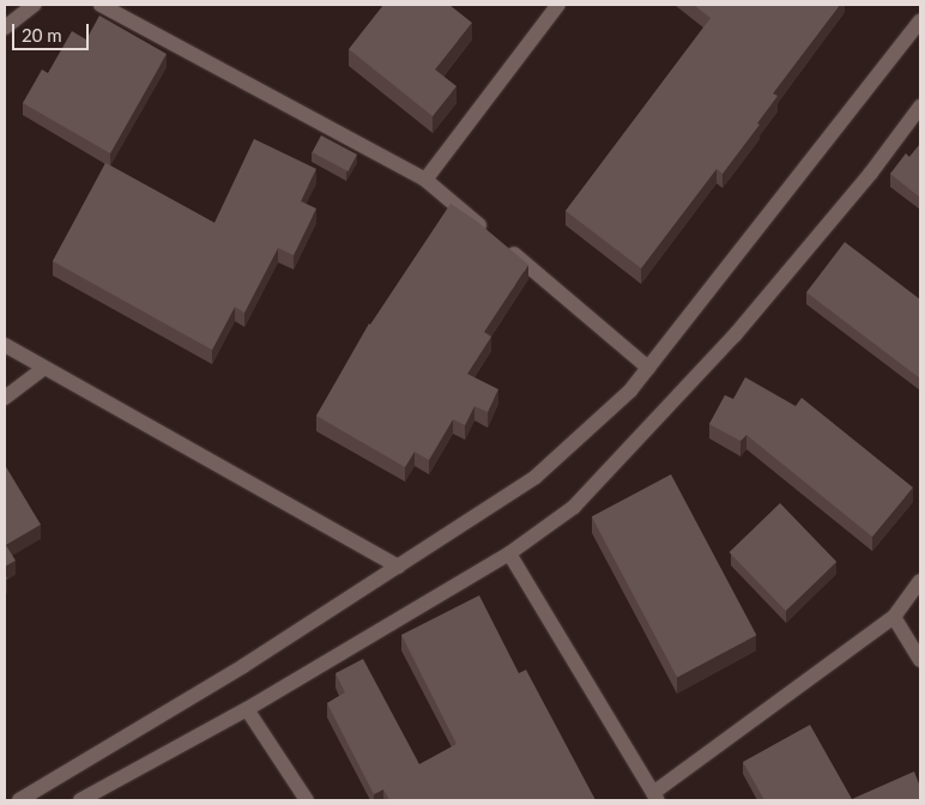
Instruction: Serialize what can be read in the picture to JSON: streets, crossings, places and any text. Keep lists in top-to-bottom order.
{
  "scale_bar": "20 m"
}
